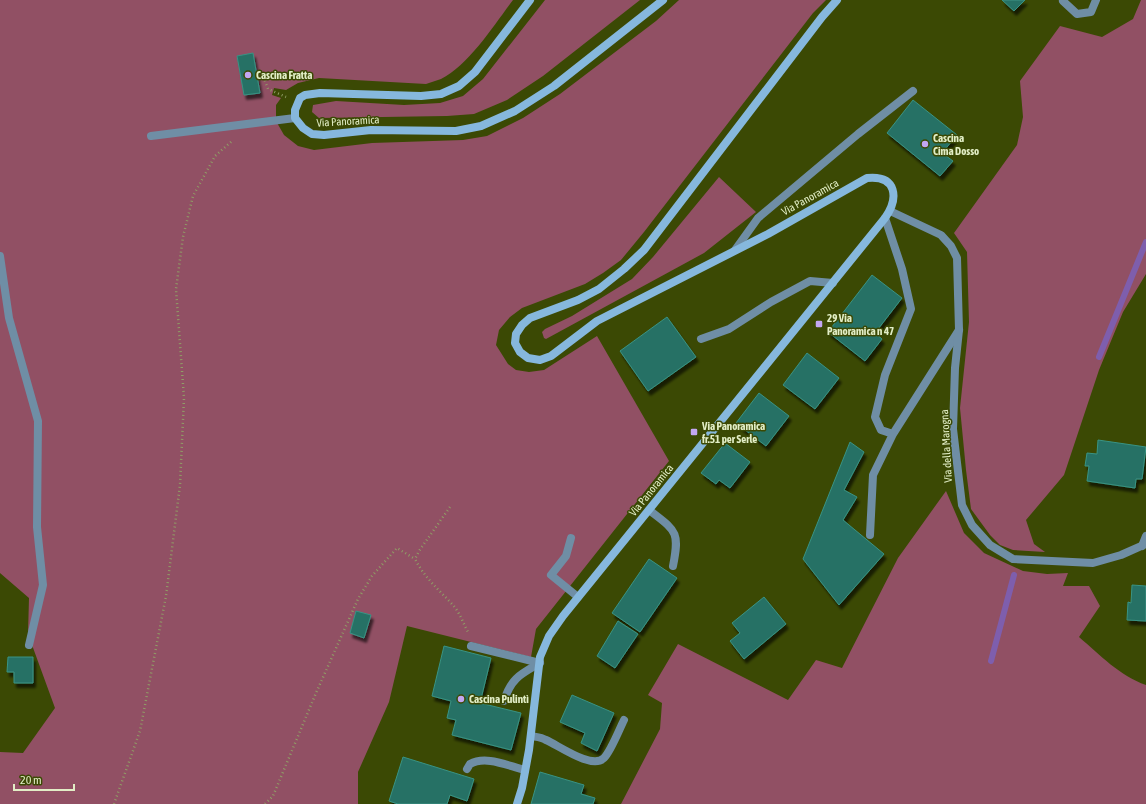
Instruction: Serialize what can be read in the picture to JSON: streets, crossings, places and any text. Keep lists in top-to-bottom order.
{
  "streets": {
    "street": ["Via Panoramica", "Via della Marogna"]
  },
  "crossings": [
    ["Via Panoramica", "Via della Marogna"]
  ],
  "places": {
    "other": ["Cascina Fratta", "Cascina Cima Dosso", "Cascina Pulintì"],
    "transit": ["29 Via Panoramica n 47", "Via Panoramica fr.51 per Serle"]
  },
  "scale_bar": "20 m"
}
